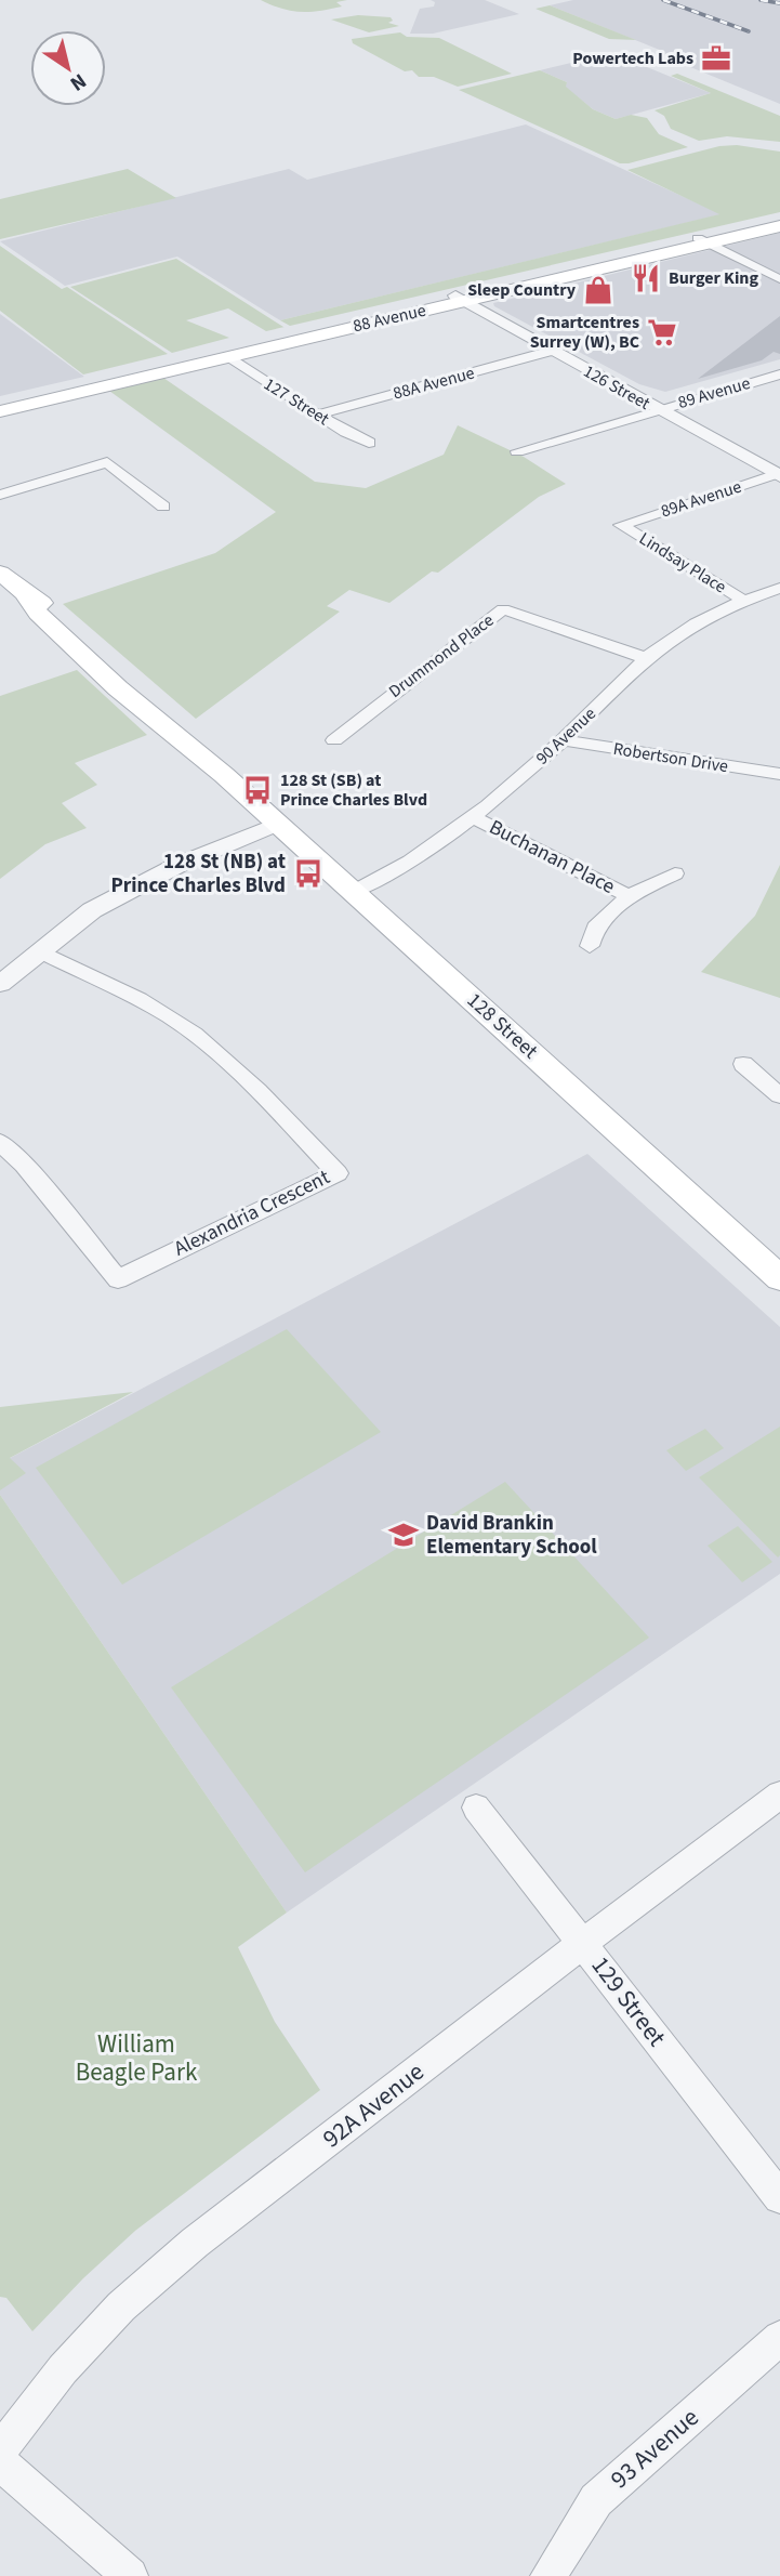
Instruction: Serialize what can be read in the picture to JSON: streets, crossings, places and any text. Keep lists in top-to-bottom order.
{
  "streets": {
    "main road": ["88 Avenue", "128 Street"],
    "street": [
      "88A Avenue",
      "126 Street",
      "89 Avenue",
      "127 Street",
      "89A Avenue",
      "Lindsay Place",
      "Drummond Place",
      "90 Avenue",
      "Robertson Drive",
      "Buchanan Place",
      "Alexandria Crescent",
      "129 Street",
      "92A Avenue",
      "93 Avenue"
    ]
  },
  "crossings": [
    ["88 Avenue", "126 Street"],
    ["88 Avenue", "127 Street"],
    ["88A Avenue", "126 Street"],
    ["88A Avenue", "127 Street"],
    ["126 Street", "89 Avenue"],
    ["126 Street", "89A Avenue"],
    ["89A Avenue", "Lindsay Place"],
    ["Lindsay Place", "90 Avenue"],
    ["Drummond Place", "90 Avenue"],
    ["90 Avenue", "Robertson Drive"],
    ["90 Avenue", "Buchanan Place"],
    ["90 Avenue", "128 Street"],
    ["129 Street", "92A Avenue"]
  ],
  "parks": ["William Beagle Park"],
  "places": {
    "office": ["Powertech Labs"],
    "restaurant": ["Burger King"],
    "shop": ["Sleep Country"],
    "supermarket": ["Smartcentres Surrey (W), BC"],
    "bus stop": ["128 St (SB) at Prince Charles Blvd", "128 St (NB) at Prince Charles Blvd"],
    "school or university": ["David Brankin Elementary School"]
  },
  "north": "bottom right"
}
